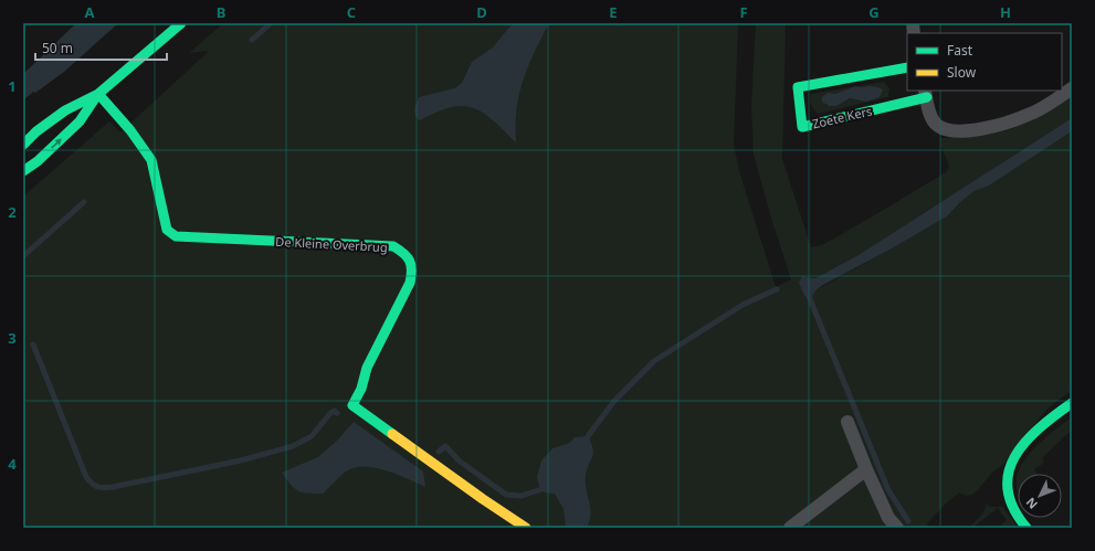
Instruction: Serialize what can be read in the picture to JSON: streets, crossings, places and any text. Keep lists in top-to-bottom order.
{
  "streets": {
    "street": ["Zoete Kers", "De Kleine Overbrug"]
  },
  "legend": ["Fast", "Slow"],
  "scale_bar": "50 m",
  "north": "bottom left",
  "grid": {
    "columns": [
      "A",
      "B",
      "C",
      "D",
      "E",
      "F",
      "G",
      "H"
    ],
    "rows": [
      "1",
      "2",
      "3",
      "4"
    ]
  }
}
